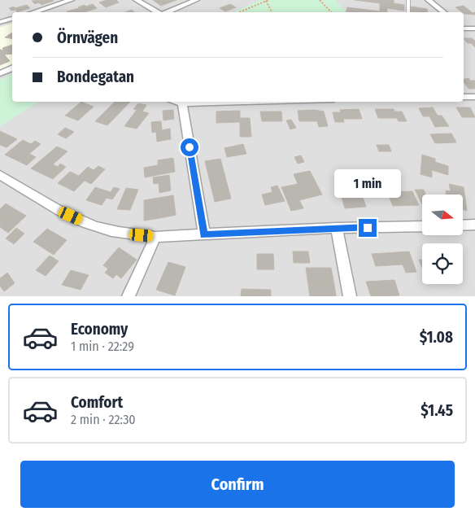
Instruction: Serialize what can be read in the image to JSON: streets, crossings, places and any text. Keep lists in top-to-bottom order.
{
  "north": "right",
  "page": {
    "banner": ["Örnvägen", "Bondegatan"],
    "bubble": "1 min",
    "list": [
      {
        "name": "Economy",
        "note": "1 min · 22:29",
        "value": "$1.08"
      },
      {
        "name": "Comfort",
        "note": "2 min · 22:30",
        "value": "$1.45"
      }
    ],
    "buttons": "Confirm"
  }
}
